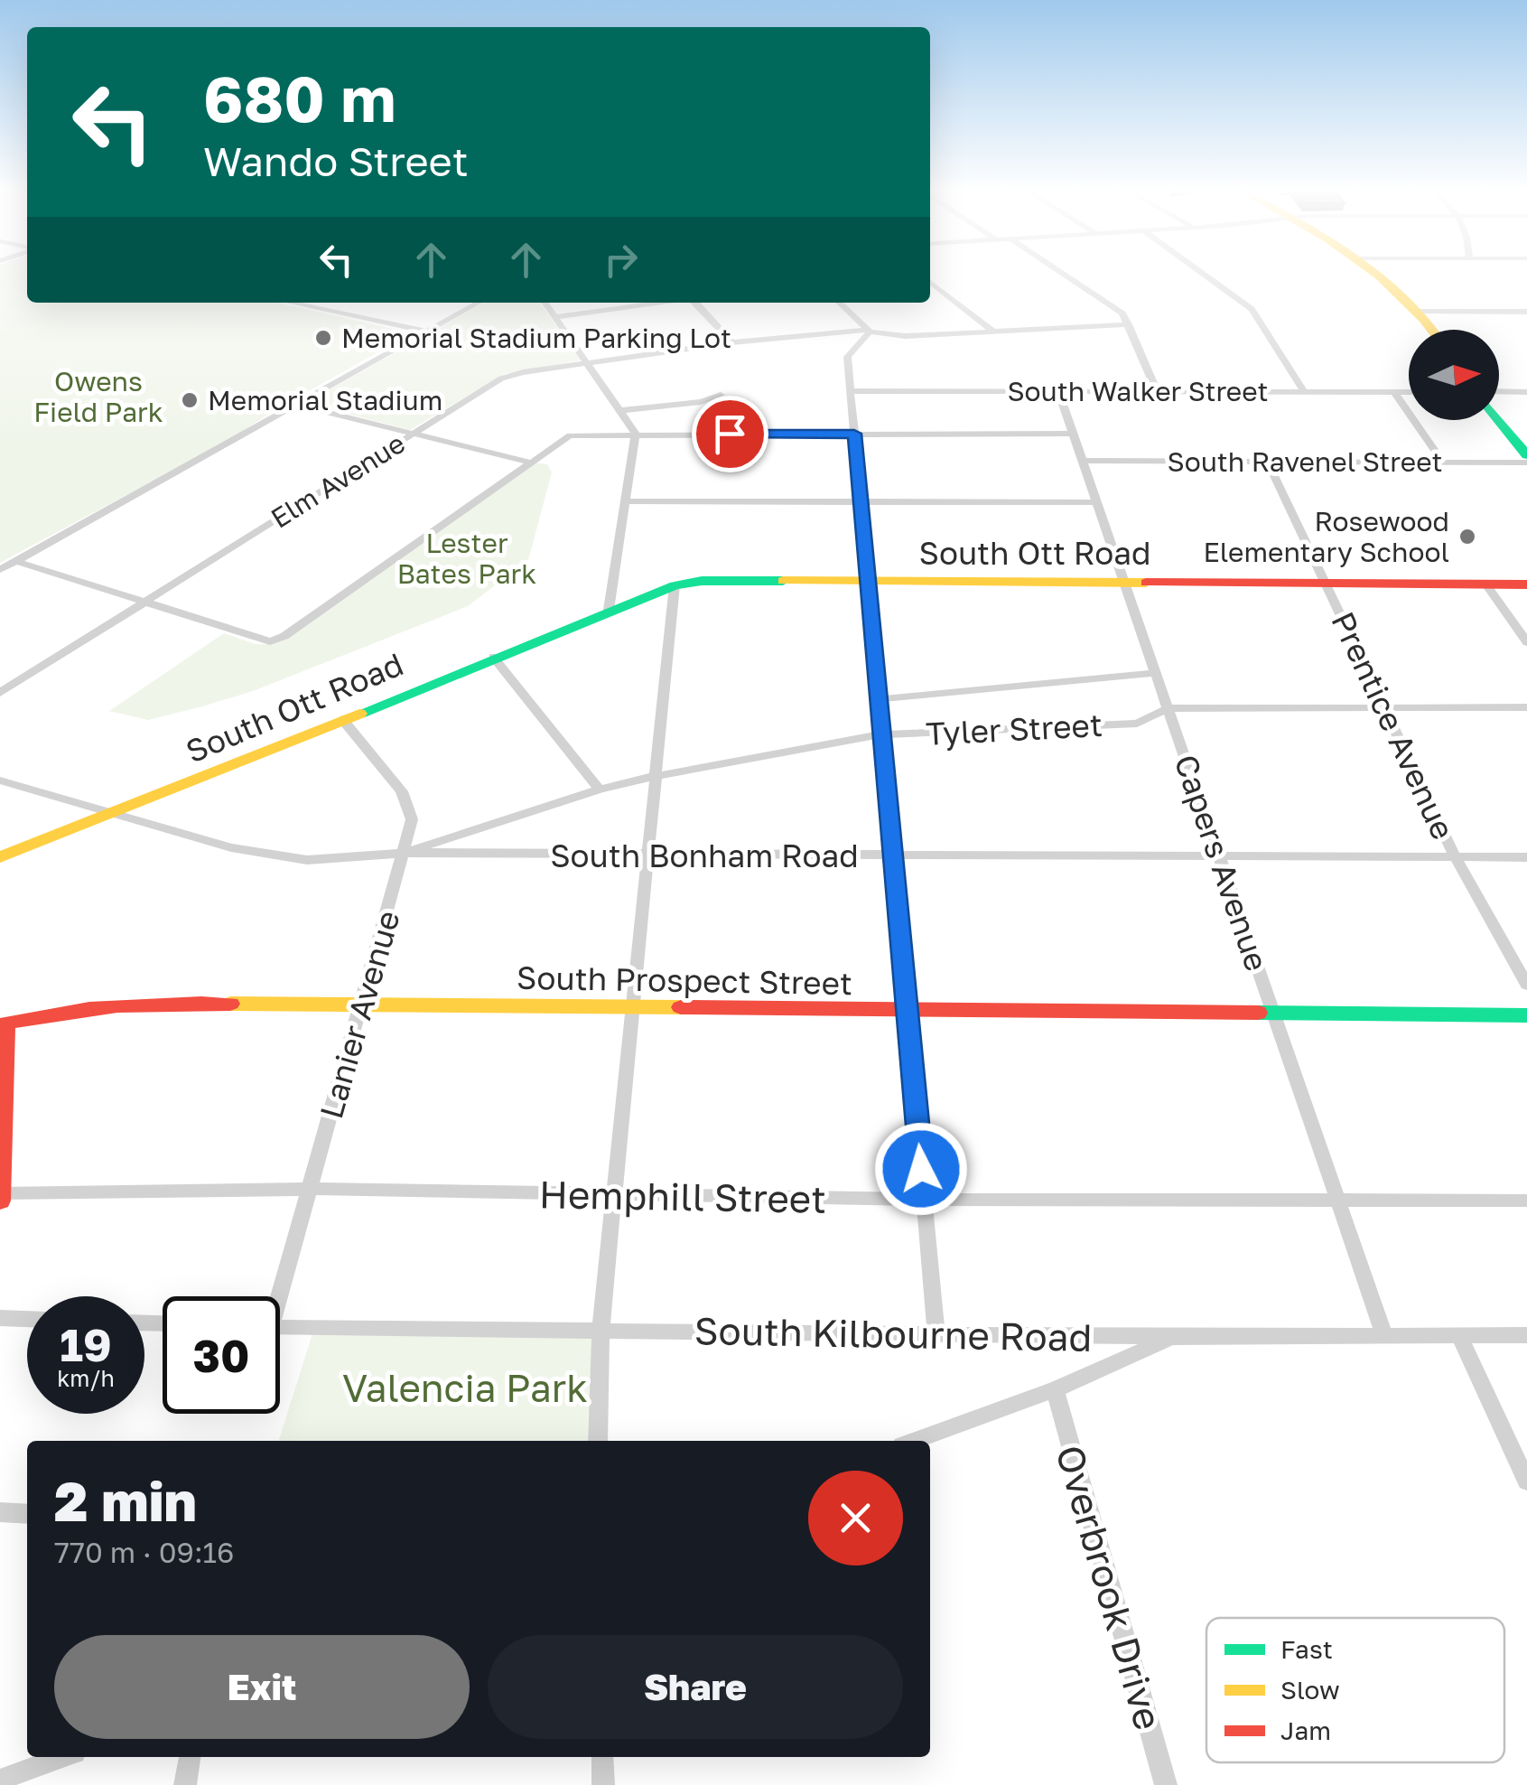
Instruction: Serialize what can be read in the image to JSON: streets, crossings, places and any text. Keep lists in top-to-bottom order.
{
  "streets": {
    "street": [
      "South Walker Street",
      "South Ravenel Street",
      "Elm Avenue",
      "South Ott Road",
      "Prentice Avenue",
      "Tyler Street",
      "South Bonham Road",
      "Capers Avenue",
      "South Prospect Street",
      "Lanier Avenue",
      "Hemphill Street",
      "South Kilbourne Road",
      "Overbrook Drive"
    ]
  },
  "crossings": [
    ["South Walker Street", "Capers Avenue"],
    ["South Ravenel Street", "Prentice Avenue"],
    ["South Ravenel Street", "Capers Avenue"],
    ["South Ott Road", "Prentice Avenue"],
    ["South Ott Road", "South Bonham Road"],
    ["South Ott Road", "Capers Avenue"],
    ["South Ott Road", "Lanier Avenue"],
    ["Prentice Avenue", "Tyler Street"],
    ["Prentice Avenue", "South Bonham Road"],
    ["Tyler Street", "South Bonham Road"],
    ["Tyler Street", "Capers Avenue"],
    ["Tyler Street", "Lanier Avenue"],
    ["South Bonham Road", "Capers Avenue"],
    ["South Bonham Road", "Lanier Avenue"],
    ["Capers Avenue", "South Prospect Street"],
    ["Capers Avenue", "Hemphill Street"],
    ["Capers Avenue", "South Kilbourne Road"],
    ["South Prospect Street", "Lanier Avenue"],
    ["South Prospect Street", "Hemphill Street"],
    ["Lanier Avenue", "Hemphill Street"]
  ],
  "parks": ["Owens Field Park", "Lester Bates Park", "Valencia Park"],
  "places": ["Memorial Stadium Parking Lot", "Memorial Stadium", "Rosewood Elementary School"],
  "legend": ["Fast", "Slow", "Jam"],
  "north": "right",
  "page": {
    "turn": ["680 m", "Wando Street"],
    "speed": "19 km/h",
    "limit": "30",
    "heading": ["2 min", "770 m · 09:16"],
    "buttons": ["Exit", "Share"]
  }
}
